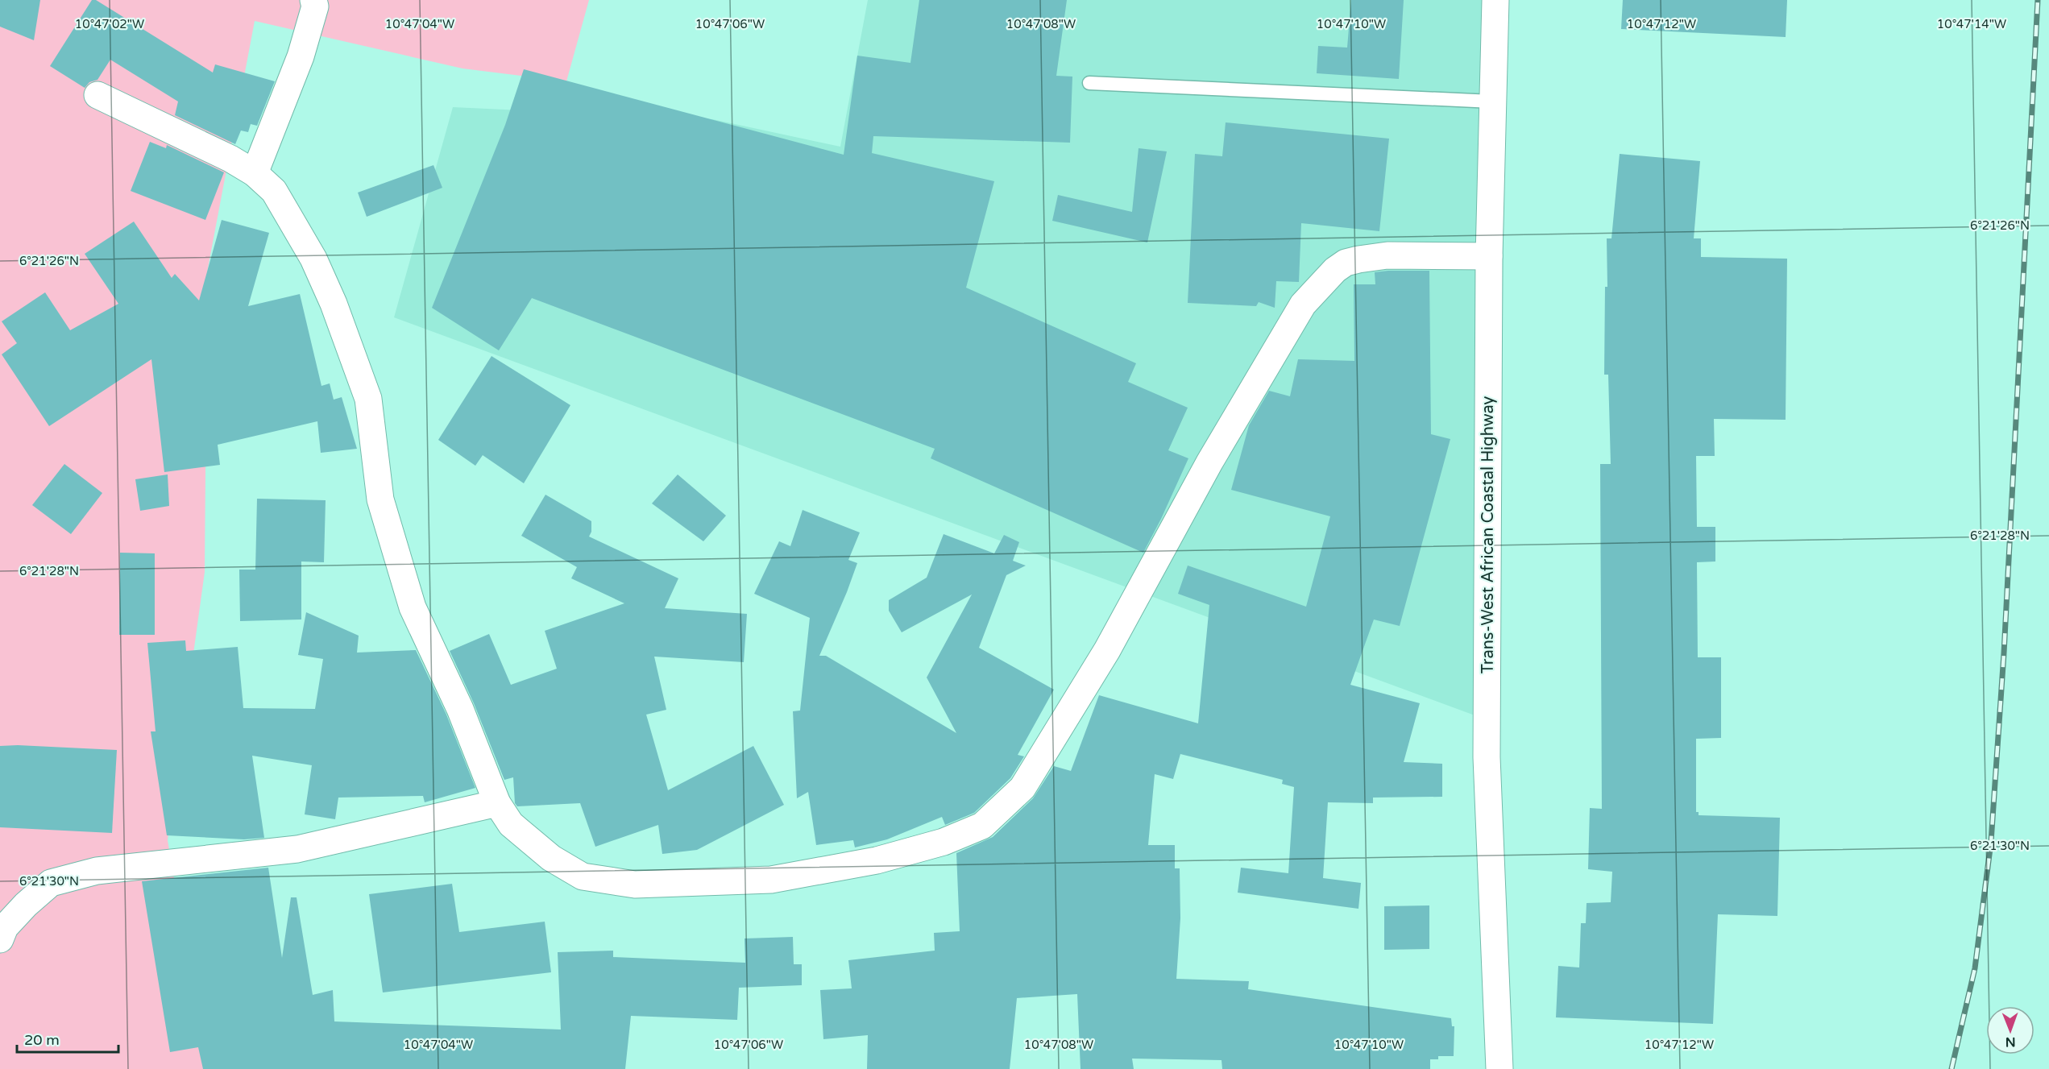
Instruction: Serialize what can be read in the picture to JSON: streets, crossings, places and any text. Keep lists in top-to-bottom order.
{
  "streets": {
    "main road": ["Trans-West African Coastal Highway"]
  },
  "scale_bar": "20 m",
  "north": "bottom",
  "coordinates": [
    "10°47'02\"W",
    "10°47'04\"W",
    "10°47'06\"W",
    "10°47'08\"W",
    "10°47'10\"W",
    "10°47'12\"W",
    "10°47'14\"W",
    "6°21'26\"N",
    "6°21'28\"N",
    "6°21'30\"N"
  ]
}
